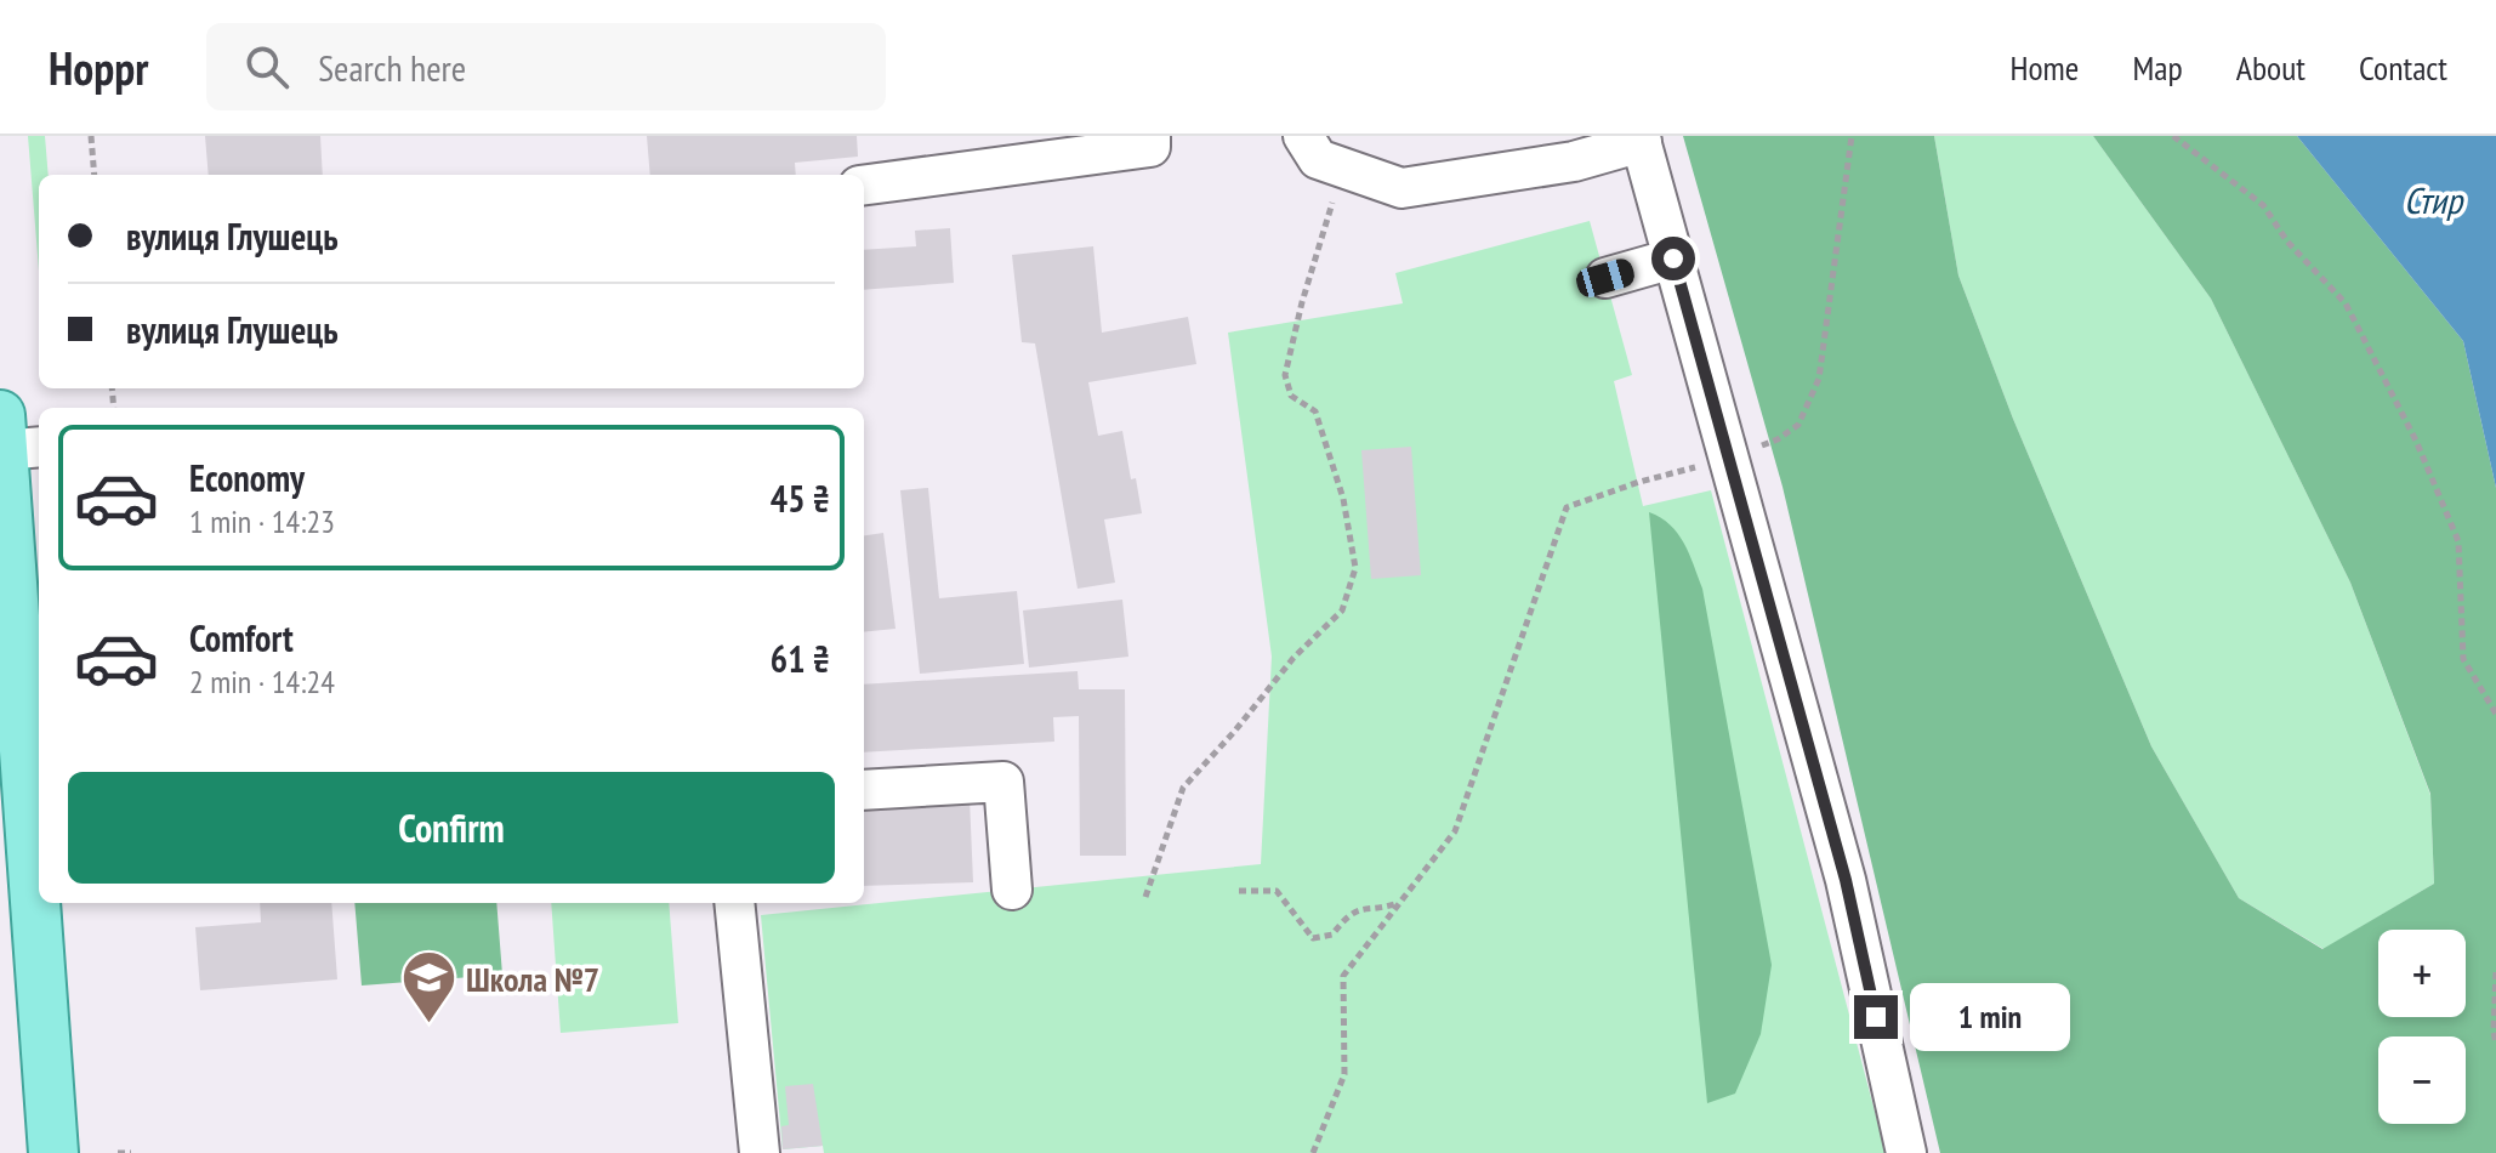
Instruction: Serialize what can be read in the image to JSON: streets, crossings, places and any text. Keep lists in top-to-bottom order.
{
  "water": ["Стир"],
  "places": {
    "school or university": ["Школа №7"]
  },
  "page": {
    "header": "Hoppr",
    "search": "Search here",
    "nav": [
      "Home",
      "Map",
      "About",
      "Contact"
    ],
    "banner": ["вулиця Глушець", "вулиця Глушець"],
    "list": [
      {
        "name": "Economy",
        "note": "1 min · 14:23",
        "value": "45 ₴"
      },
      {
        "name": "Comfort",
        "note": "2 min · 14:24",
        "value": "61 ₴"
      }
    ],
    "buttons": "Confirm",
    "map_buttons": ["+", "−"],
    "bubble": "1 min"
  }
}
